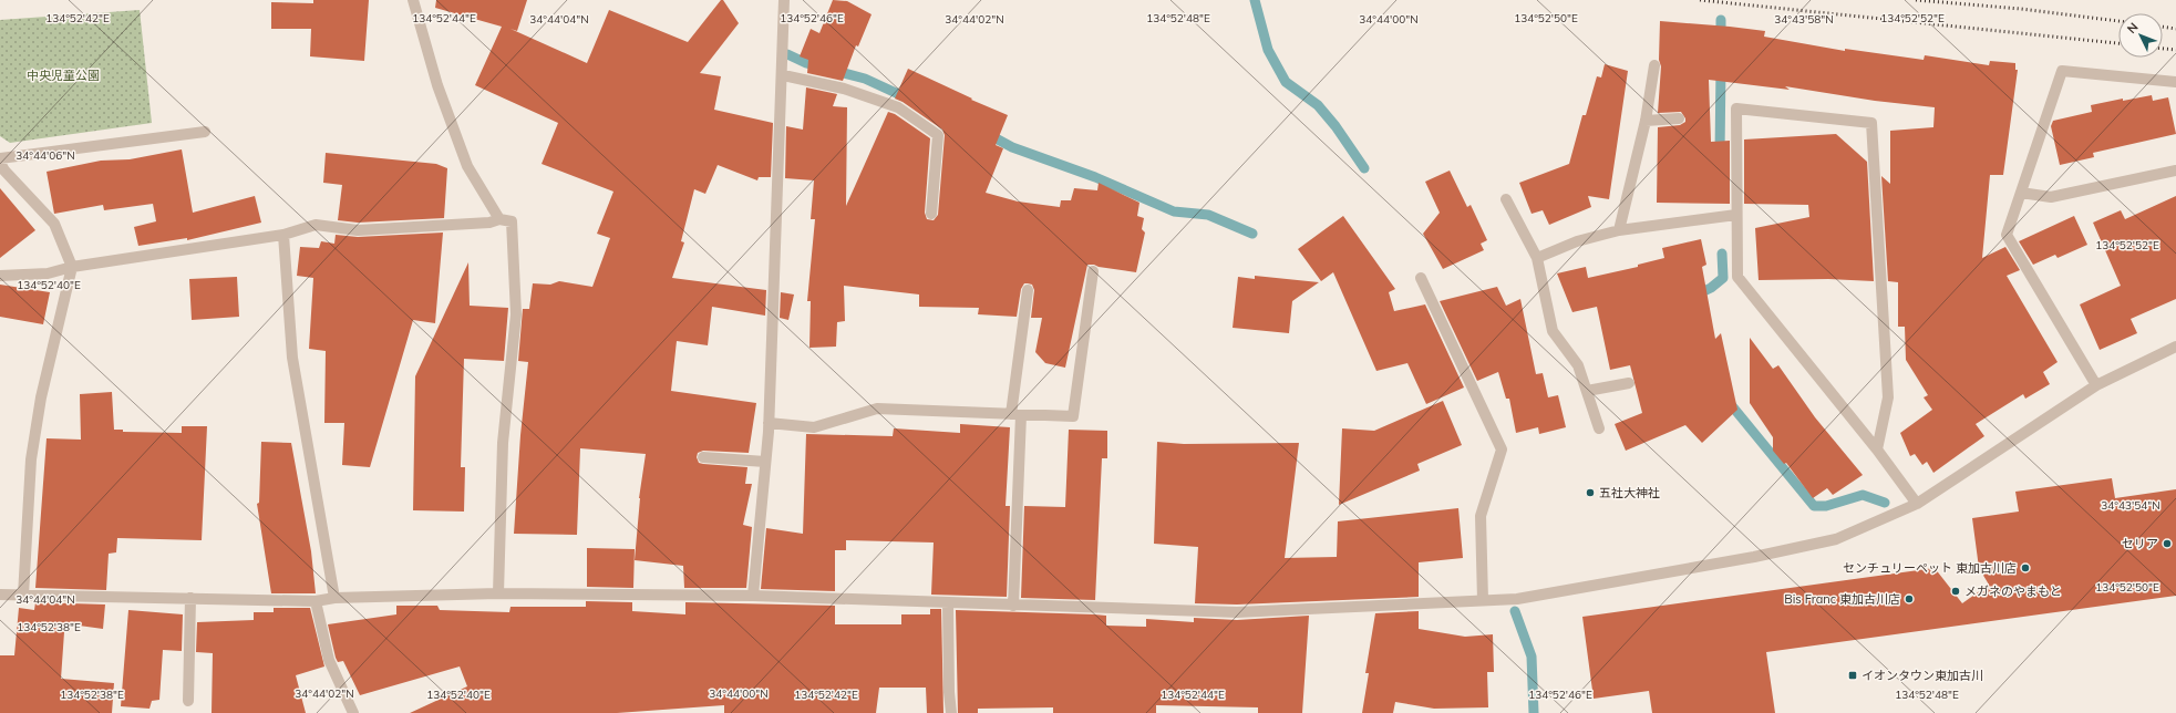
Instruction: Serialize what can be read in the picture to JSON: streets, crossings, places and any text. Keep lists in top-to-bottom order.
{
  "parks": ["中央児童公園"],
  "places": {
    "other": [
      "五社大神社",
      "セリア",
      "センチュリーペット 東加古川店",
      "メガネのやまもと",
      "Bis Franc 東加古川店"
    ],
    "transit": ["イオンタウン東加古川"]
  },
  "north": "top left",
  "coordinates": [
    "134°52'42\"E",
    "134°52'44\"E",
    "134°52'46\"E",
    "134°52'48\"E",
    "134°52'50\"E",
    "134°52'52\"E",
    "34°44'04\"N",
    "34°44'02\"N",
    "34°44'00\"N",
    "34°43'58\"N",
    "34°44'06\"N",
    "134°52'40\"E",
    "34°43'54\"N",
    "134°52'38\"E"
  ]
}
